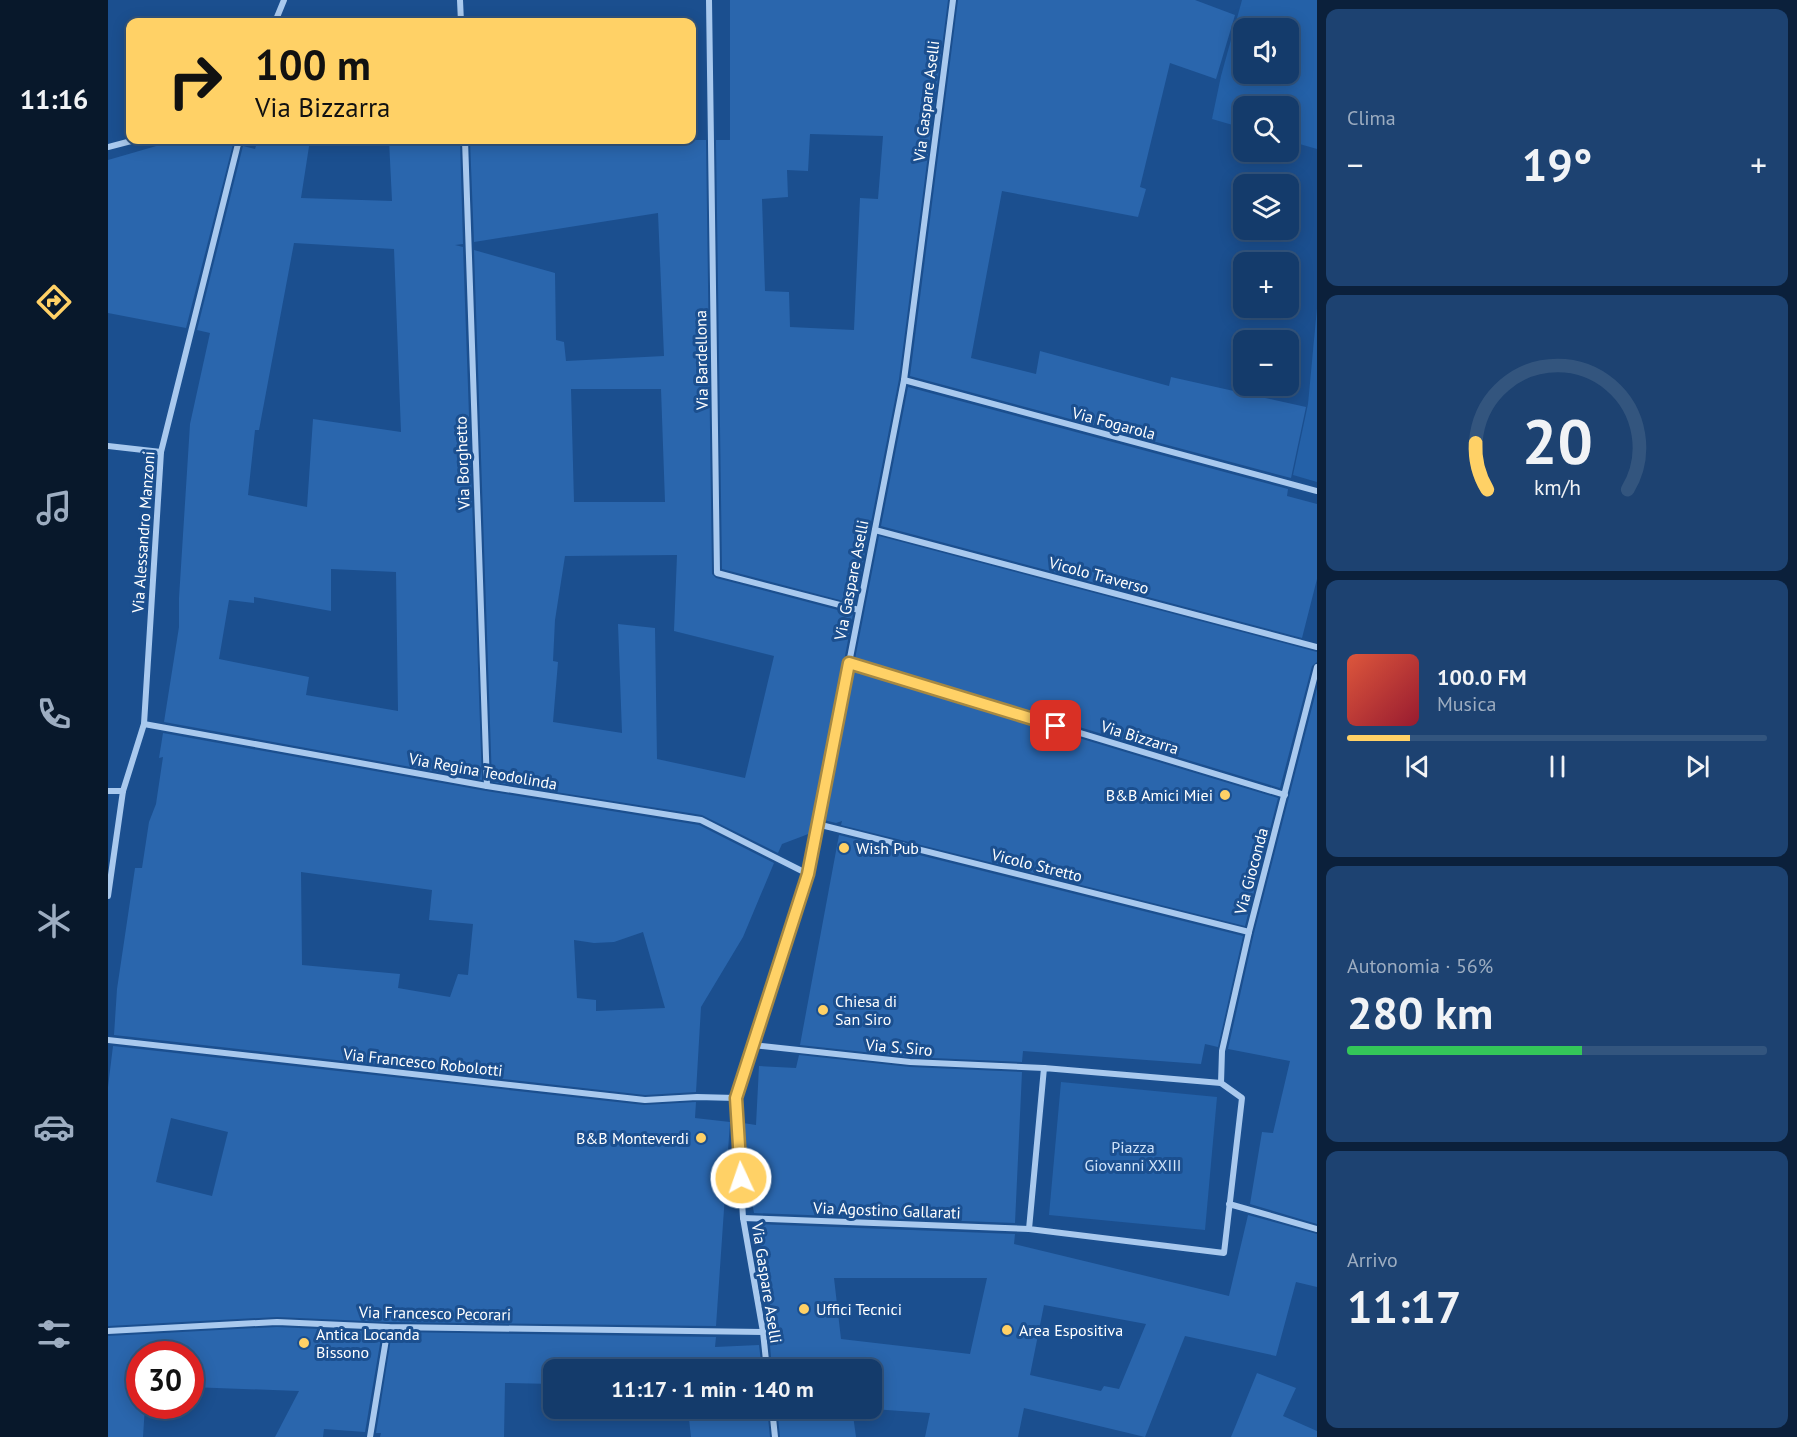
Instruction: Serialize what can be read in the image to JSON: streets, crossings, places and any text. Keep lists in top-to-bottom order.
{
  "streets": {
    "street": [
      "Via Gaspare Aselli",
      "Via Bardellona",
      "Via Fogarola",
      "Via Borghetto",
      "Via Alessandro Manzoni",
      "Vicolo Traverso",
      "Via Bizzarra",
      "Via Regina Teodolinda",
      "Vicolo Stretto",
      "Via Gioconda",
      "Via S. Siro",
      "Via Francesco Robolotti",
      "Via Agostino Gallarati",
      "Via Francesco Pecorari"
    ]
  },
  "crossings": [
    ["Via Gaspare Aselli", "Via Bardellona"],
    ["Via Gaspare Aselli", "Via Fogarola"],
    ["Via Gaspare Aselli", "Vicolo Traverso"],
    ["Via Gaspare Aselli", "Via Bizzarra"],
    ["Via Gaspare Aselli", "Via Regina Teodolinda"],
    ["Via Gaspare Aselli", "Vicolo Stretto"],
    ["Via Gaspare Aselli", "Via S. Siro"],
    ["Via Gaspare Aselli", "Via Francesco Robolotti"],
    ["Via Gaspare Aselli", "Via Agostino Gallarati"],
    ["Via Gaspare Aselli", "Via Francesco Pecorari"],
    ["Via Borghetto", "Via Regina Teodolinda"],
    ["Via Alessandro Manzoni", "Via Regina Teodolinda"],
    ["Via Bizzarra", "Via Gioconda"],
    ["Vicolo Stretto", "Via Gioconda"]
  ],
  "parks": ["Piazza Giovanni XXIII"],
  "places": [
    "B&B Amici Miei",
    "Wish Pub",
    "Chiesa di San Siro",
    "B&B Monteverdi",
    "Uffici Tecnici",
    "Area Espositiva",
    "Antica Locanda Bissono"
  ],
  "page": {
    "tabs": "11:16",
    "tile": [
      "Clima",
      ["Autonomia · 56%", "280 km"],
      ["Arrivo", "11:17"]
    ],
    "map_buttons": ["+", "−"],
    "turn": ["100 m", "Via Bizzarra"],
    "heat": ["−", "19°", "+"],
    "song": ["100.0 FM", "Musica"],
    "limit": "30",
    "trip": "11:17 · 1 min · 140 m",
    "gauge": ["20", "km/h"]
  }
}
